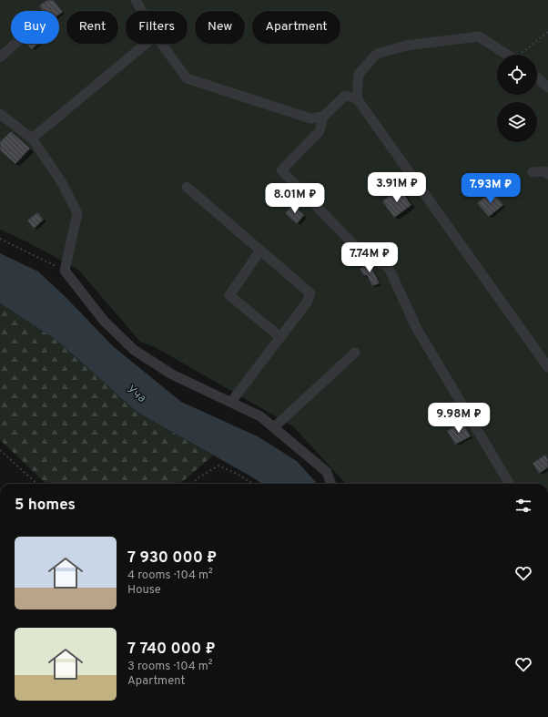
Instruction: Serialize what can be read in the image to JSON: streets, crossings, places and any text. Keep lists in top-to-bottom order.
{
  "water": ["Уча"],
  "page": {
    "chip": [
      "Buy",
      "Rent",
      "Filters",
      "New",
      "Apartment"
    ],
    "price": [
      "3.91M ₽",
      "7.93M ₽",
      "8.01M ₽",
      "7.74M ₽",
      "9.98M ₽"
    ],
    "heading": "5 homes",
    "list": [
      {
        "name": "7 930 000 ₽",
        "note": "4 rooms · 104 m² · House"
      },
      {
        "name": "7 740 000 ₽",
        "note": "3 rooms · 104 m² · Apartment"
      }
    ]
  }
}
